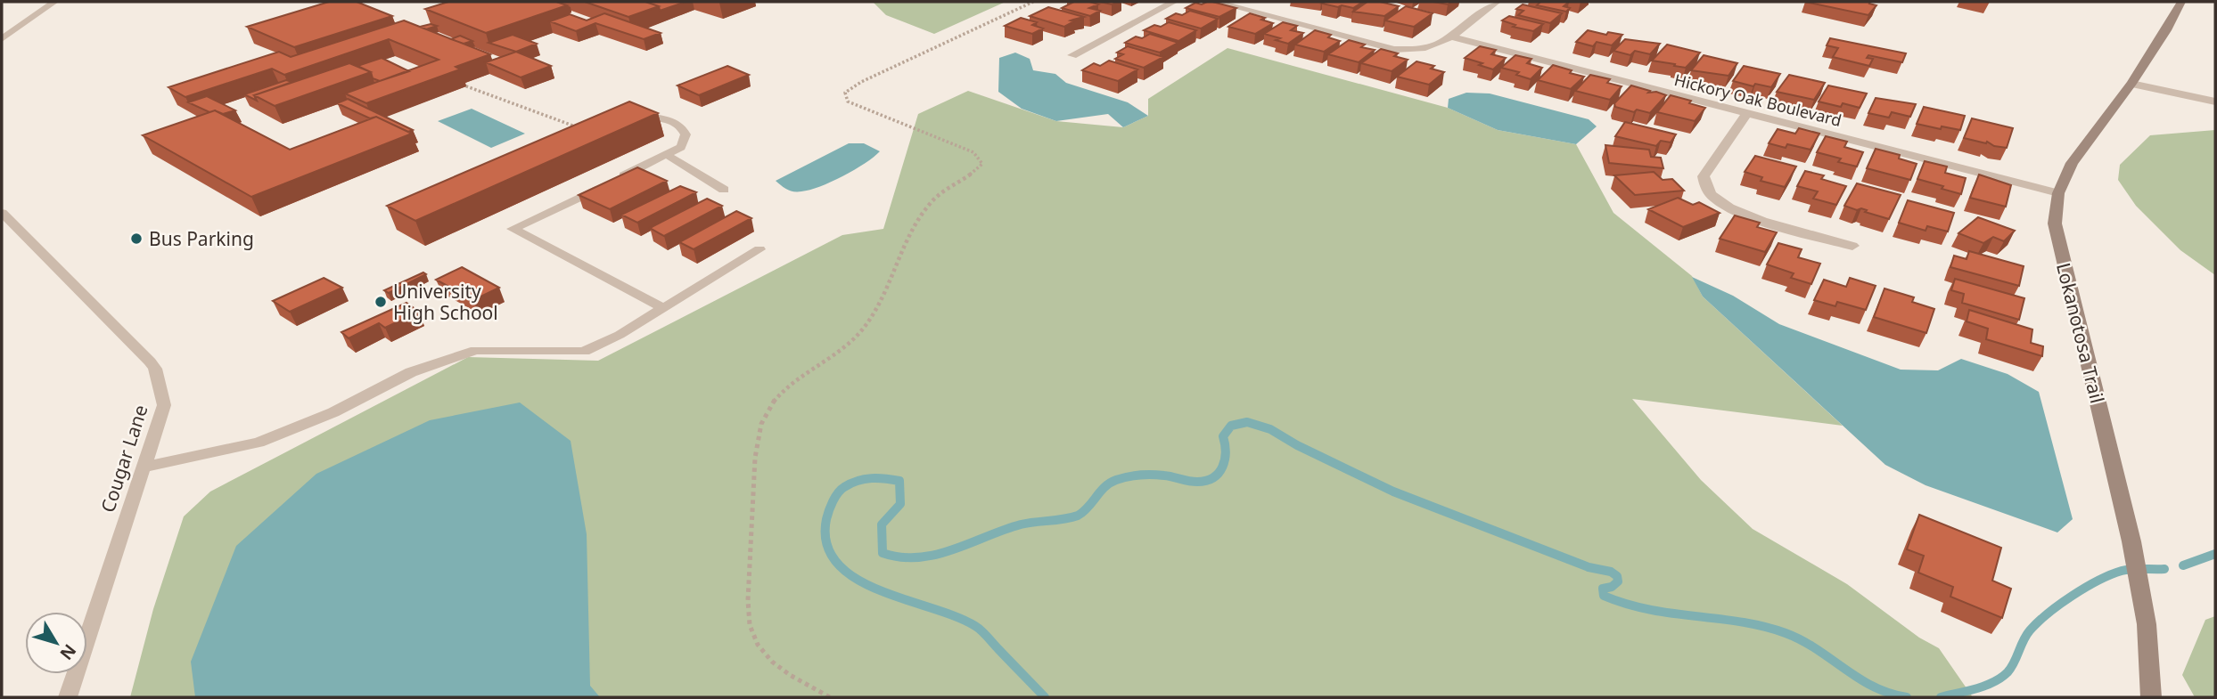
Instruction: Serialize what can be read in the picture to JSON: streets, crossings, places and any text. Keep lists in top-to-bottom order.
{
  "streets": {
    "street": ["Hickory Oak Boulevard", "Lokanotosa Trail"],
    "lane": ["Cougar Lane"]
  },
  "crossings": [
    ["Hickory Oak Boulevard", "Lokanotosa Trail"]
  ],
  "places": ["Bus Parking", "University High School"],
  "north": "bottom right"
}
